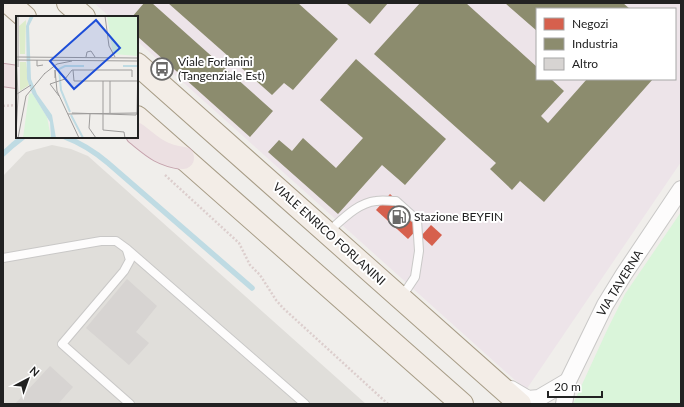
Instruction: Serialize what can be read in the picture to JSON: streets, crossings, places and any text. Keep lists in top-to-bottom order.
{
  "streets": {
    "main road": ["VIALE ENRICO FORLANINI"],
    "street": ["VIA TAVERNA"]
  },
  "places": {
    "bus stop": ["Viale Forlanini (Tangenziale Est)"],
    "fuel station": ["Stazione BEYFIN"]
  },
  "legend": ["Negozi", "Industria", "Altro"],
  "scale_bar": "20 m",
  "north": "top right"
}
